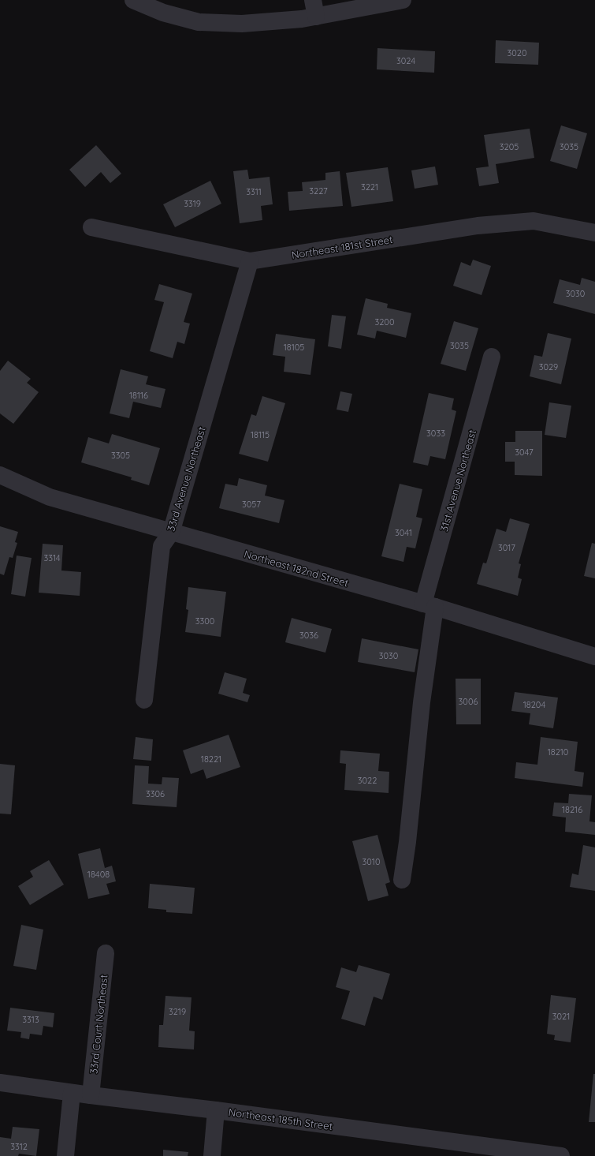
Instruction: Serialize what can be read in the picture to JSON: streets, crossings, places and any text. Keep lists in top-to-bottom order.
{
  "streets": {
    "street": [
      "Northeast 181st Street",
      "33rd Avenue Northeast",
      "31st Avenue Northeast",
      "Northeast 182nd Street",
      "33rd Court Northeast",
      "Northeast 185th Street"
    ]
  },
  "crossings": [
    ["Northeast 181st Street", "33rd Avenue Northeast"],
    ["33rd Avenue Northeast", "Northeast 182nd Street"],
    ["31st Avenue Northeast", "Northeast 182nd Street"],
    ["33rd Court Northeast", "Northeast 185th Street"]
  ],
  "house_numbers": [
    "3020",
    "3024",
    "3205",
    "3035",
    "3221",
    "3227",
    "3311",
    "3319",
    "3030",
    "3200",
    "3035",
    "18105",
    "3029",
    "18116",
    "3033",
    "18115",
    "3047",
    "3305",
    "3057",
    "3041",
    "3017",
    "3314",
    "3300",
    "3036",
    "3030",
    "3006",
    "18204",
    "18210",
    "18221",
    "3022",
    "3306",
    "18216",
    "3010",
    "18408",
    "3219",
    "3021",
    "3313",
    "3312"
  ]
}
